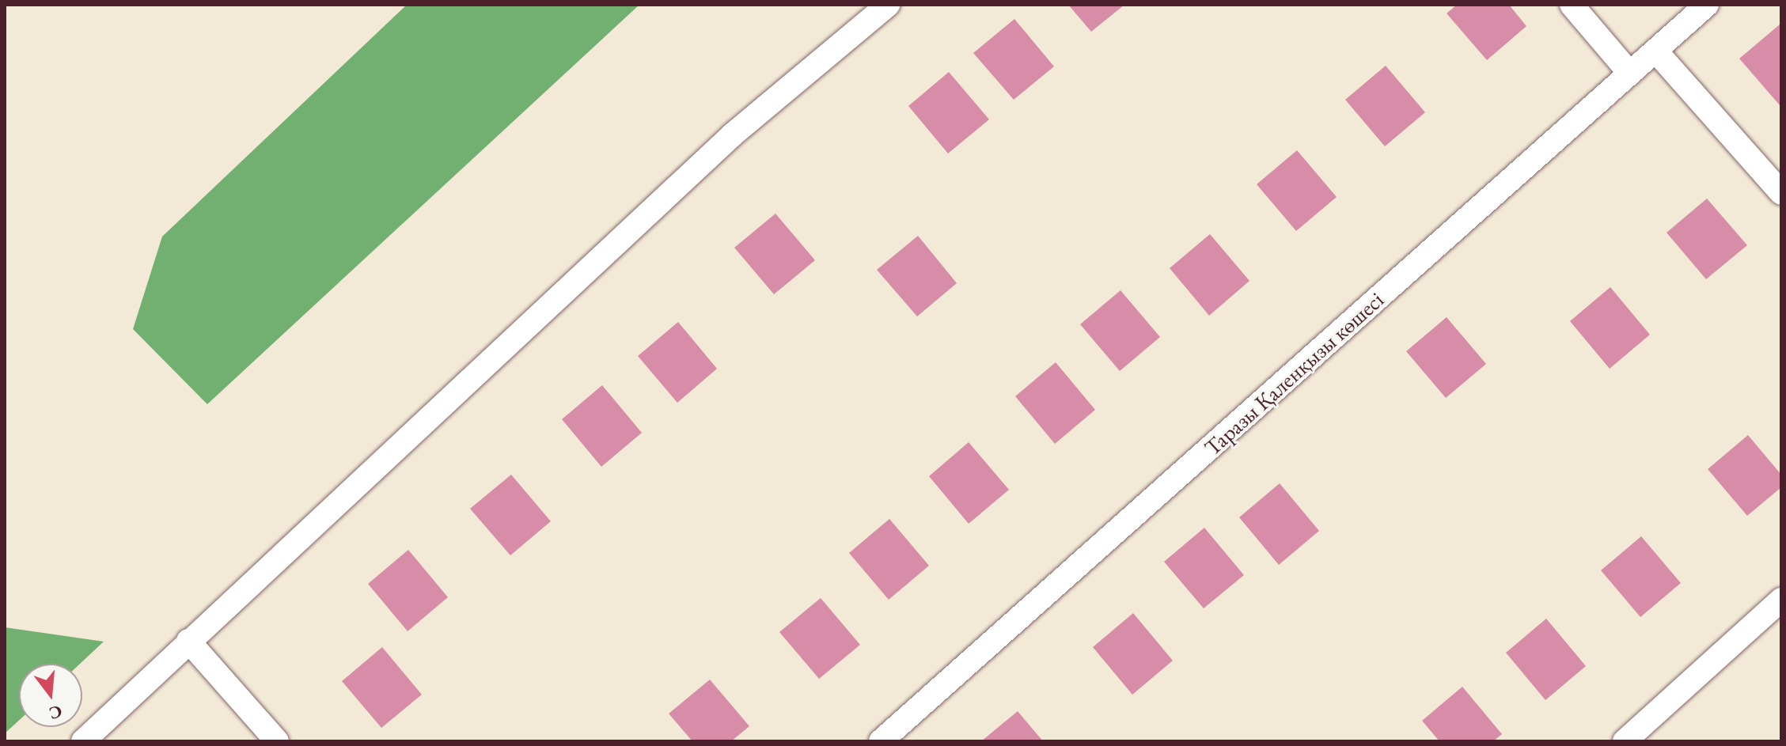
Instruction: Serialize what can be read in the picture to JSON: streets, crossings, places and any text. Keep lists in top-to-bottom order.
{
  "streets": {
    "street": ["Таразы Қаленқызы көшесі"]
  },
  "north": "bottom"
}
